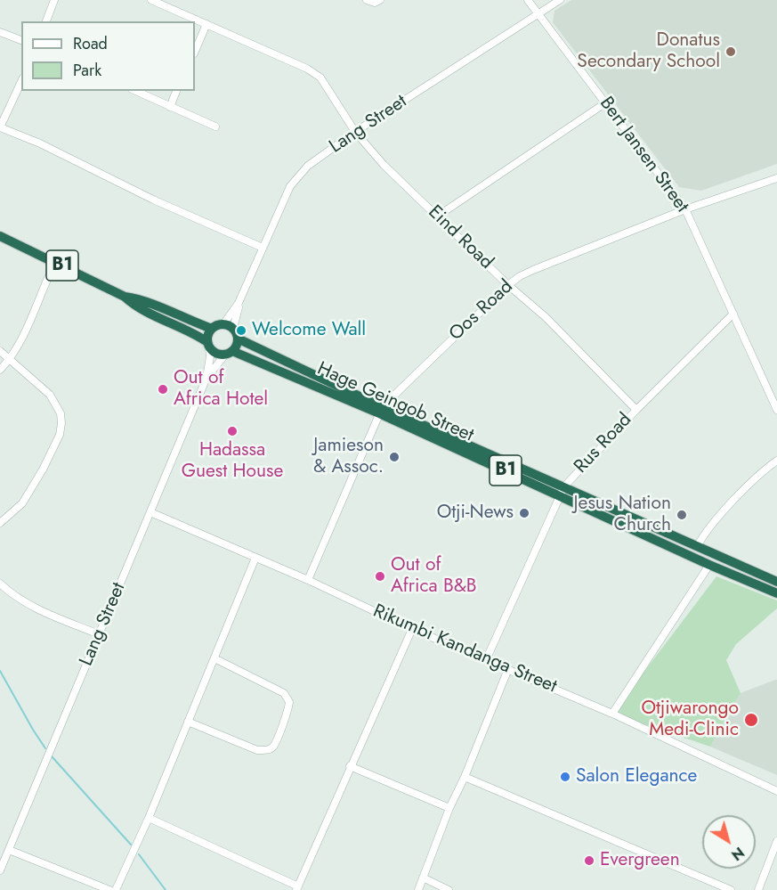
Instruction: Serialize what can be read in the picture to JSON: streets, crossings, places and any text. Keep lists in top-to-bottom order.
{
  "streets": {
    "highway": ["B1", "Hage Geingob Street"],
    "street": [
      "Lang Street",
      "Bert Jansen Street",
      "Eind Road",
      "Oos Road",
      "Rus Road",
      "Rikumbi Kandanga Street"
    ]
  },
  "crossings": [
    ["Lang Street", "Bert Jansen Street"],
    ["Lang Street", "Eind Road"],
    ["Lang Street", "B1"],
    ["Lang Street", "Hage Geingob Street"],
    ["Lang Street", "Rikumbi Kandanga Street"],
    ["Bert Jansen Street", "Oos Road"],
    ["Bert Jansen Street", "Rus Road"],
    ["Eind Road", "Oos Road"],
    ["Eind Road", "Rus Road"],
    ["B1", "Hage Geingob Street"],
    ["Oos Road", "Hage Geingob Street"],
    ["Oos Road", "Rikumbi Kandanga Street"],
    ["Hage Geingob Street", "Rus Road"],
    ["Rus Road", "Rikumbi Kandanga Street"]
  ],
  "places": [
    "Donatus Secondary School",
    "Welcome Wall",
    "Out of Africa Hotel",
    "Hadassa Guest House",
    "Jamieson & Assoc.",
    "Otji-News",
    "Jesus Nation Church",
    "Out of Africa B&B",
    "Otjiwarongo Medi-Clinic",
    "Salon Elegance",
    "Evergreen"
  ],
  "legend": ["Road", "Park"],
  "north": "bottom right"
}
